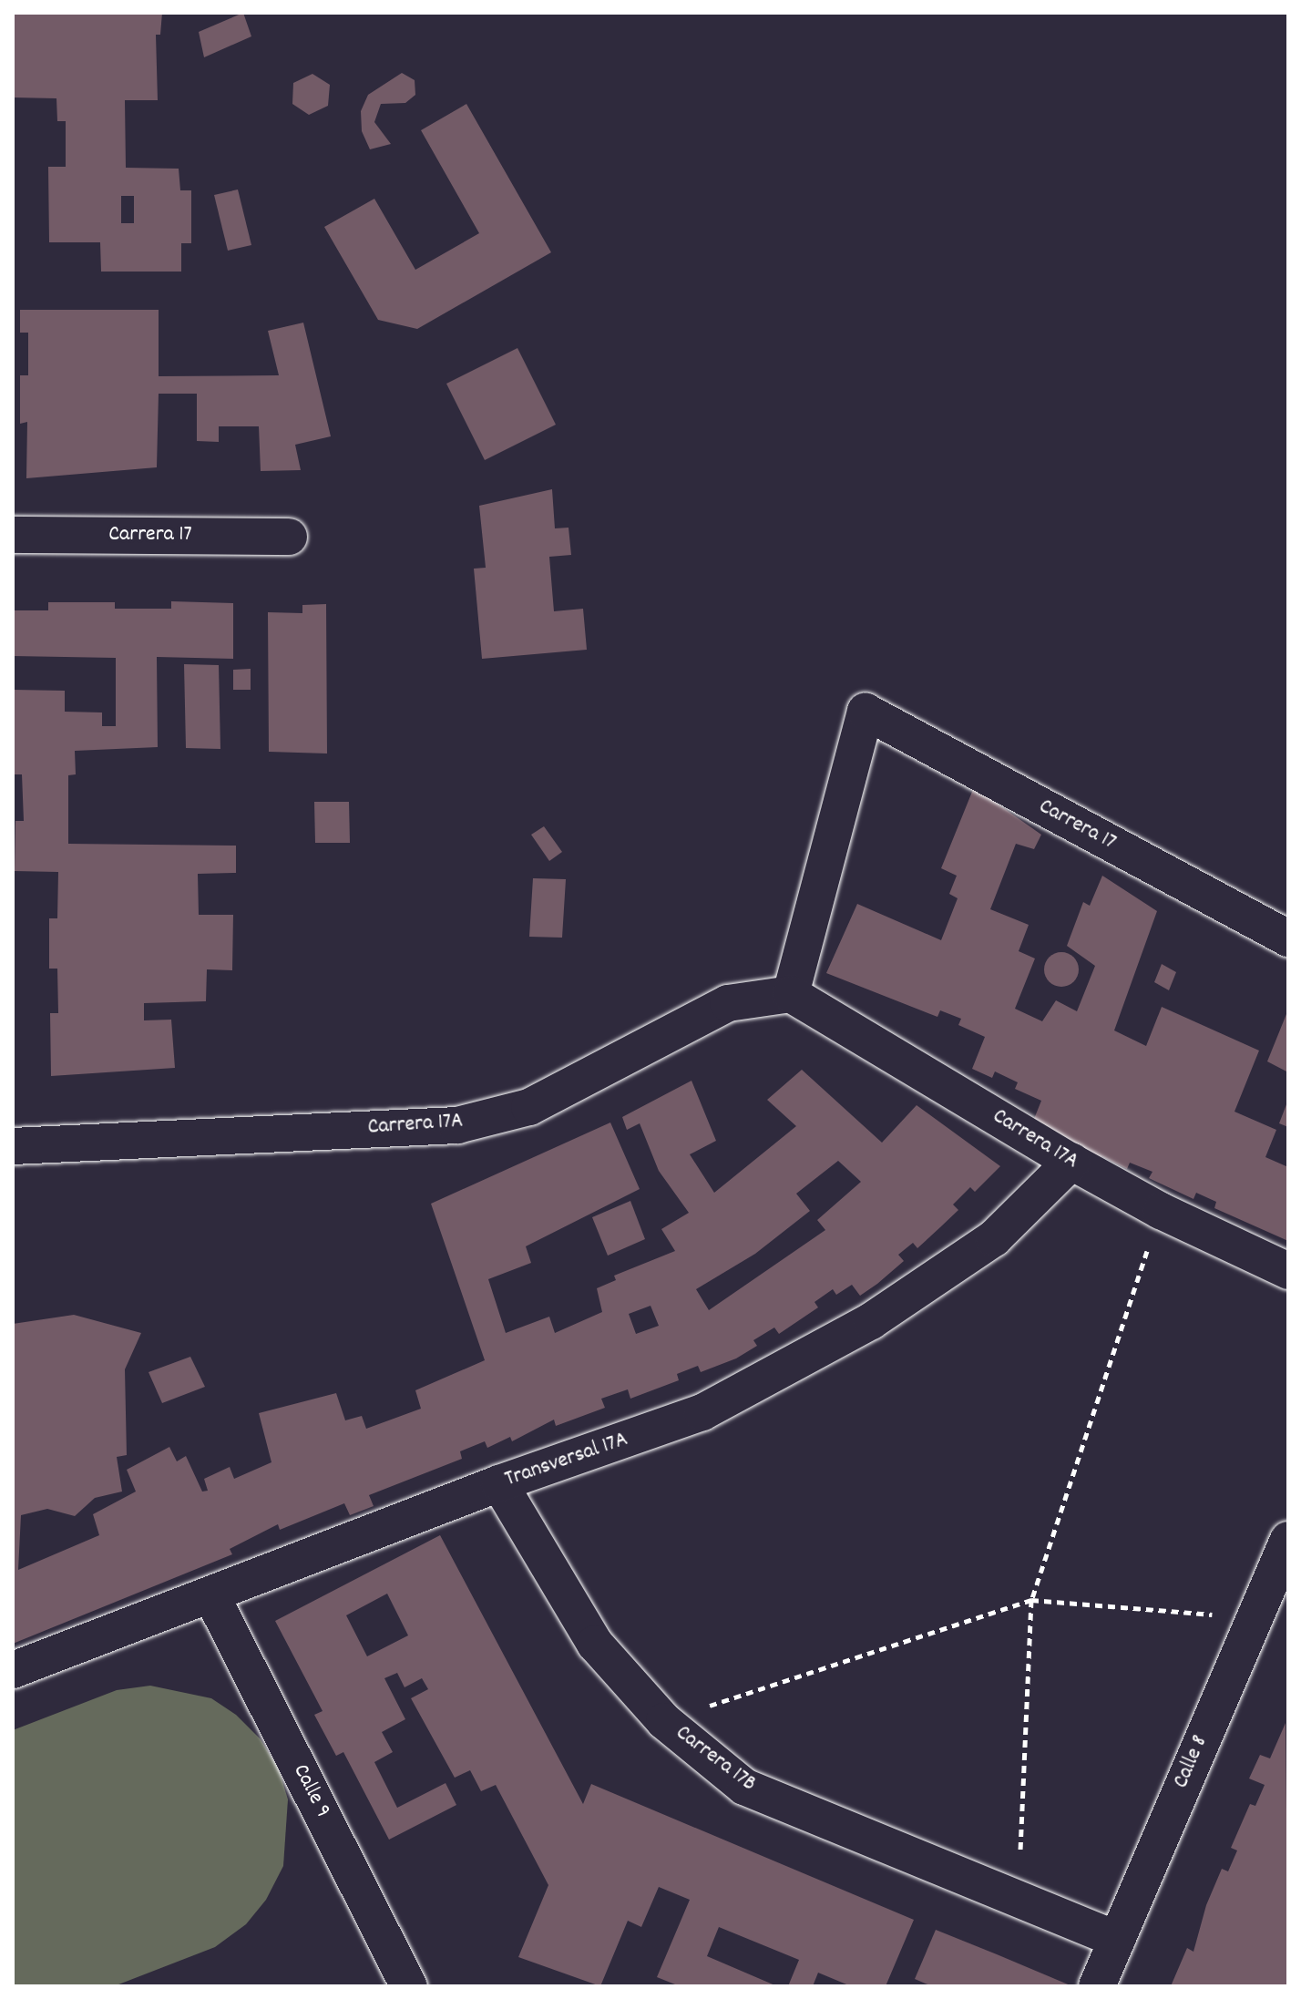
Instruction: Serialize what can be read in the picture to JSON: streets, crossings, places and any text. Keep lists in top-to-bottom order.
{
  "streets": {
    "street": [
      "Carrera 17",
      "Carrera 17A",
      "Transversal 17A",
      "Carrera 17B",
      "Calle 8",
      "Calle 9"
    ]
  },
  "crossings": [
    ["Carrera 17", "Carrera 17A"],
    ["Carrera 17A", "Transversal 17A"],
    ["Transversal 17A", "Carrera 17B"],
    ["Transversal 17A", "Calle 9"],
    ["Carrera 17B", "Calle 8"]
  ]
}
